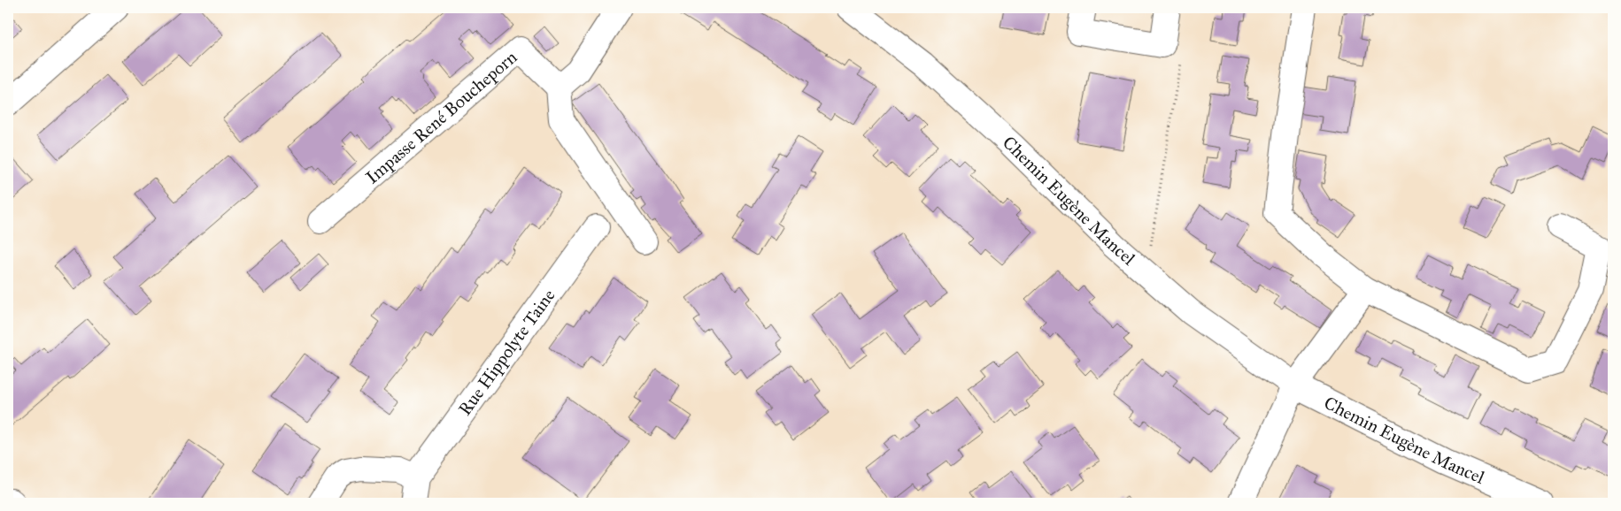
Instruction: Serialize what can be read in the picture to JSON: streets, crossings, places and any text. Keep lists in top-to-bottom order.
{
  "streets": {
    "street": ["Impasse René Boucheporn", "Chemin Eugène Mancel", "Rue Hippolyte Taine"]
  }
}
